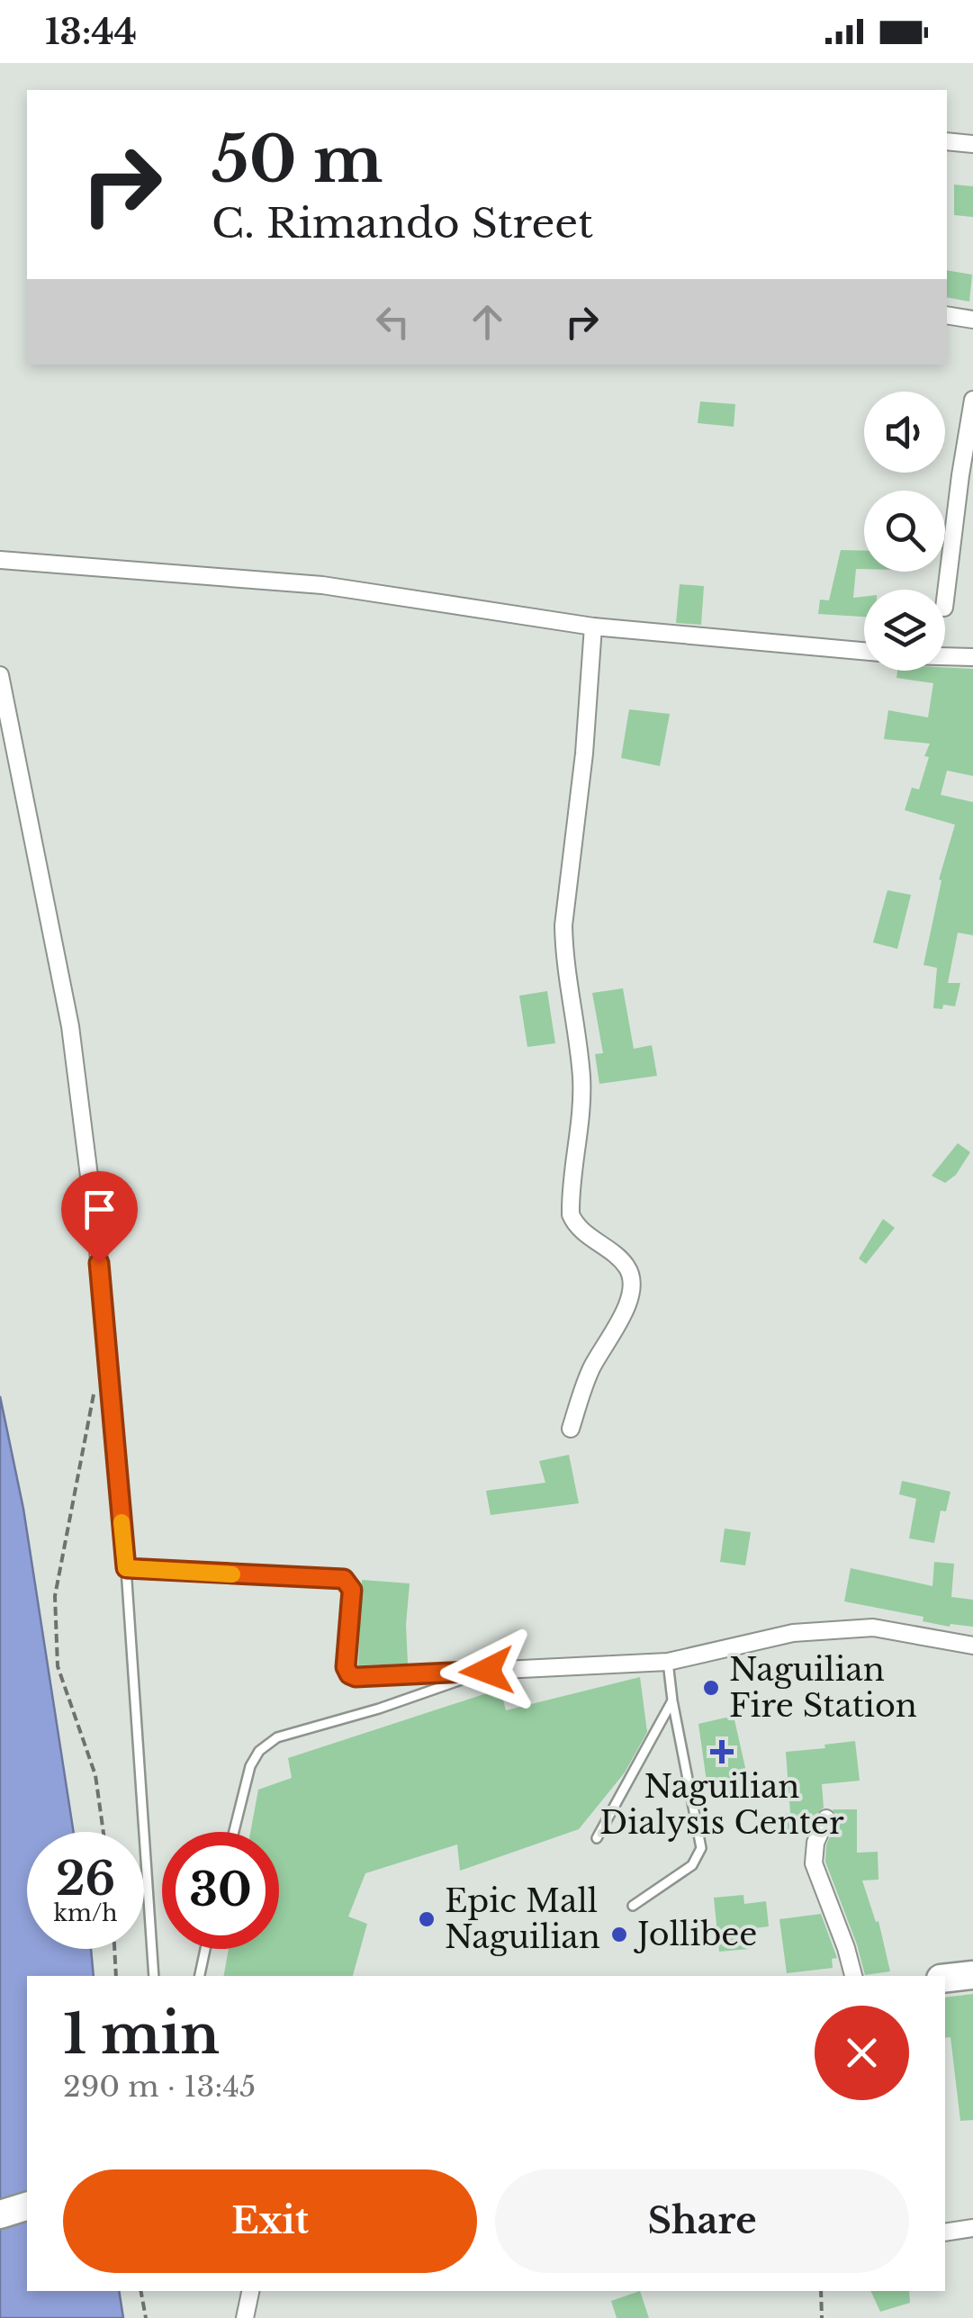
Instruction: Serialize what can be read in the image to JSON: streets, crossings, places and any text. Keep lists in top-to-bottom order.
{
  "places": {
    "other": ["Naguilian Fire Station", "Epic Mall Naguilian", "Jollibee"],
    "health": ["Naguilian Dialysis Center"]
  },
  "page": {
    "status": "13:44",
    "turn": ["50 m", "C. Rimando Street"],
    "speed": "26 km/h",
    "limit": "30",
    "heading": ["1 min", "290 m · 13:45"],
    "buttons": ["Exit", "Share"]
  }
}
